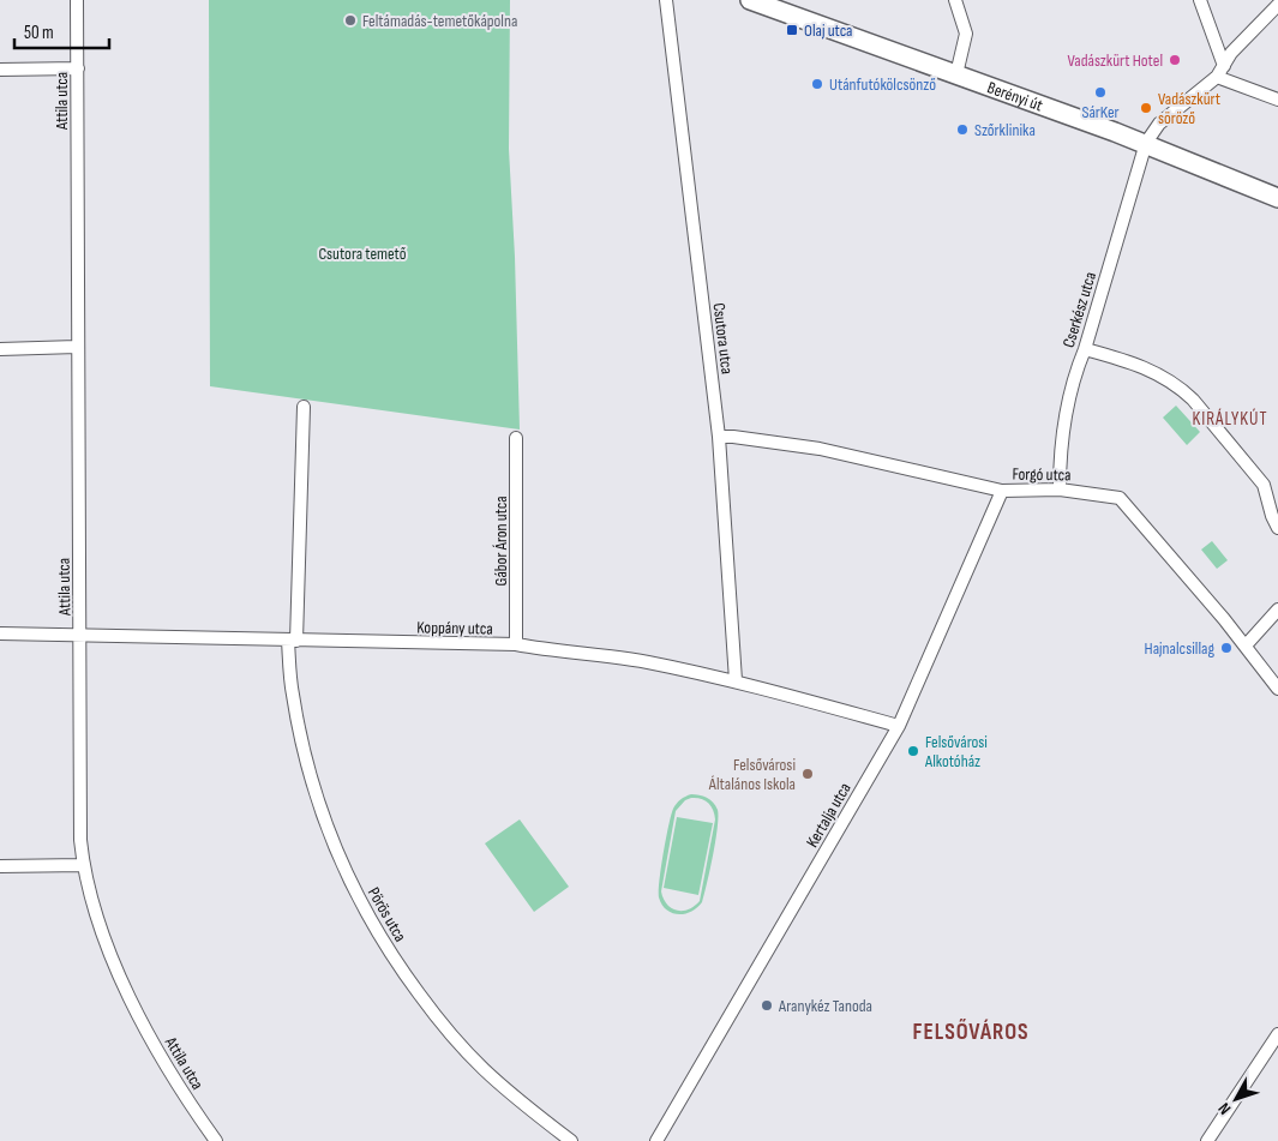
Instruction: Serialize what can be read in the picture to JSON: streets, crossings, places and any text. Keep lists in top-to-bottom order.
{
  "streets": {
    "main road": ["Berényi út"],
    "street": [
      "Attila utca",
      "Cserkész utca",
      "Csutora utca",
      "Forgó utca",
      "Gábor Áron utca",
      "Koppány utca",
      "Kertalja utca",
      "Pörös utca"
    ]
  },
  "crossings": [
    ["Berényi út", "Cserkész utca"],
    ["Attila utca", "Koppány utca"],
    ["Cserkész utca", "Forgó utca"],
    ["Csutora utca", "Forgó utca"],
    ["Csutora utca", "Koppány utca"],
    ["Forgó utca", "Kertalja utca"],
    ["Gábor Áron utca", "Koppány utca"],
    ["Koppány utca", "Kertalja utca"],
    ["Koppány utca", "Pörös utca"]
  ],
  "districts": ["KIRÁLYKÚT", "FELSŐVÁROS"],
  "parks": ["Csutora temető"],
  "places": {
    "other": [
      "Feltámadás-temetőkápolna",
      "Vadászkürt Hotel",
      "Utánfutókölcsönző",
      "SárKer",
      "Vadászkürt söröző",
      "Szőrklinika",
      "Hajnalcsillag",
      "Felsővárosi Alkotóház",
      "Felsővárosi Általános Iskola",
      "Aranykéz Tanoda"
    ],
    "transit": ["Olaj utca"]
  },
  "scale_bar": "50 m",
  "north": "bottom left"
}
